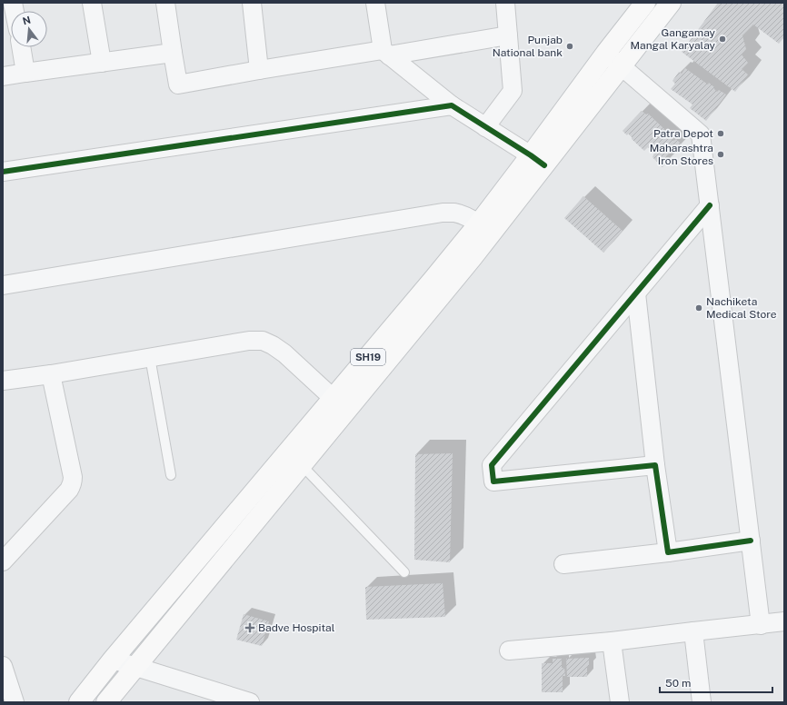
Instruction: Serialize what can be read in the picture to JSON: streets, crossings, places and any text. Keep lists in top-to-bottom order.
{
  "streets": {
    "main road": ["SH19"]
  },
  "places": {
    "other": [
      "Gangamay Mangal Karyalay",
      "Punjab National bank",
      "Patra Depot",
      "Maharashtra Iron Stores",
      "Nachiketa Medical Store"
    ],
    "health": ["Badve Hospital"]
  },
  "scale_bar": "50 m",
  "north": "top"
}
